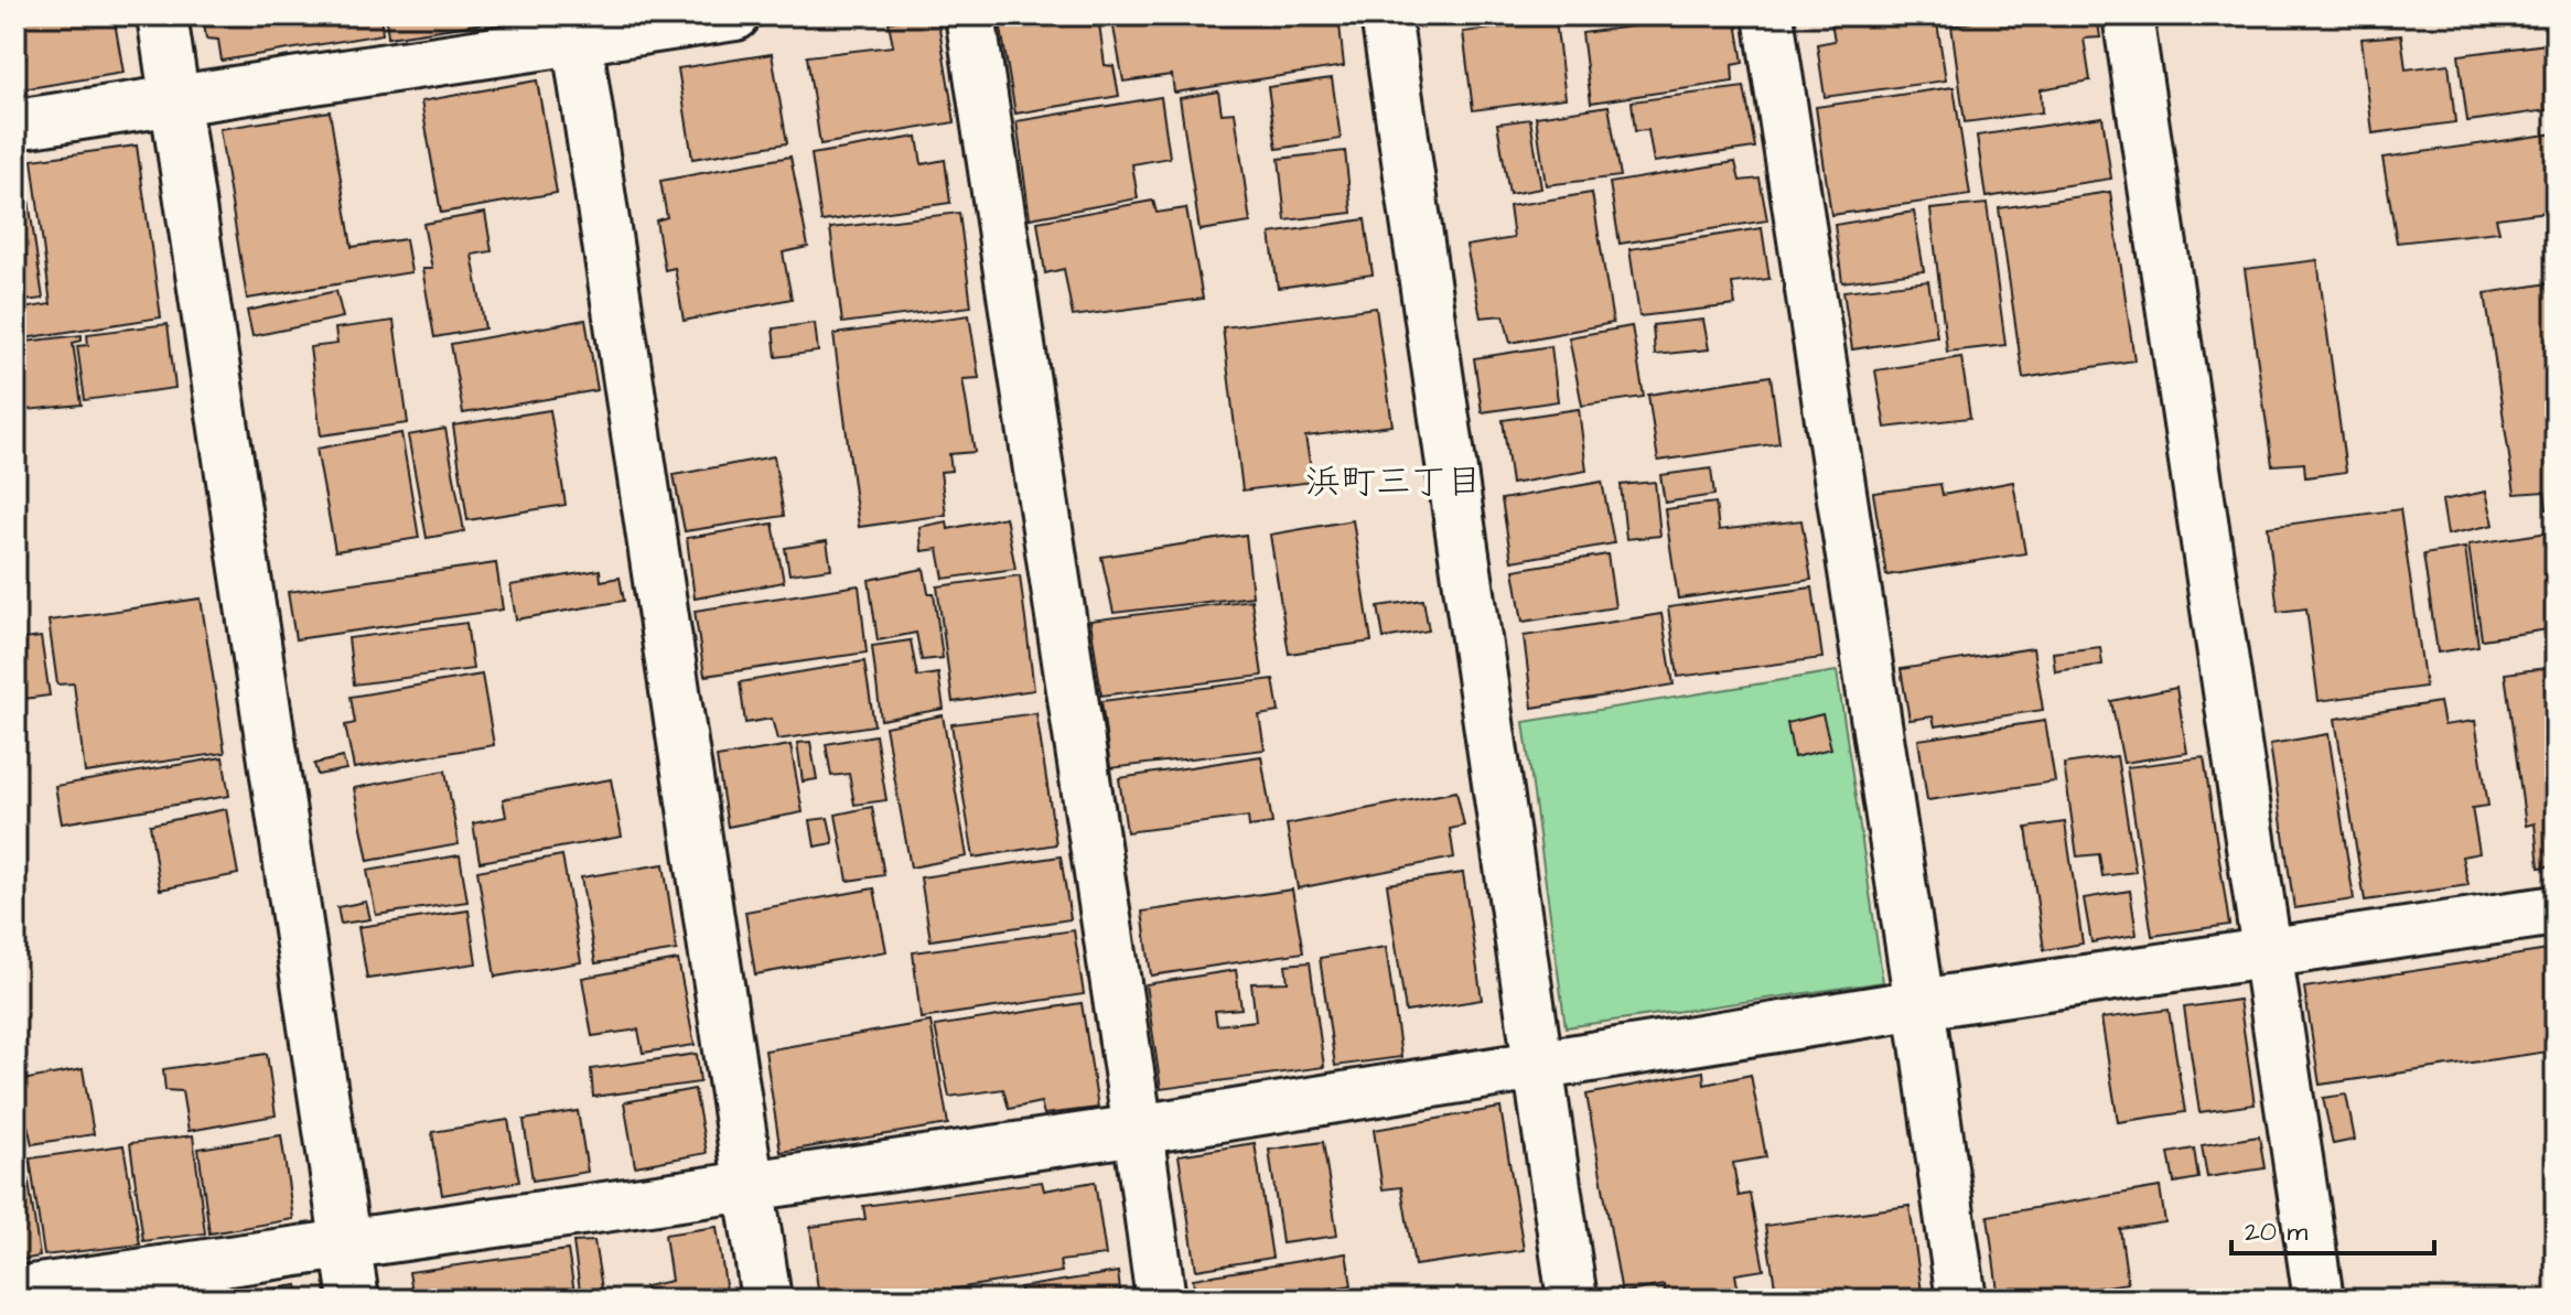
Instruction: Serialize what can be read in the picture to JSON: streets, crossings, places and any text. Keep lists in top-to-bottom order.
{
  "districts": ["浜町三丁目"],
  "scale_bar": "20 m"
}
